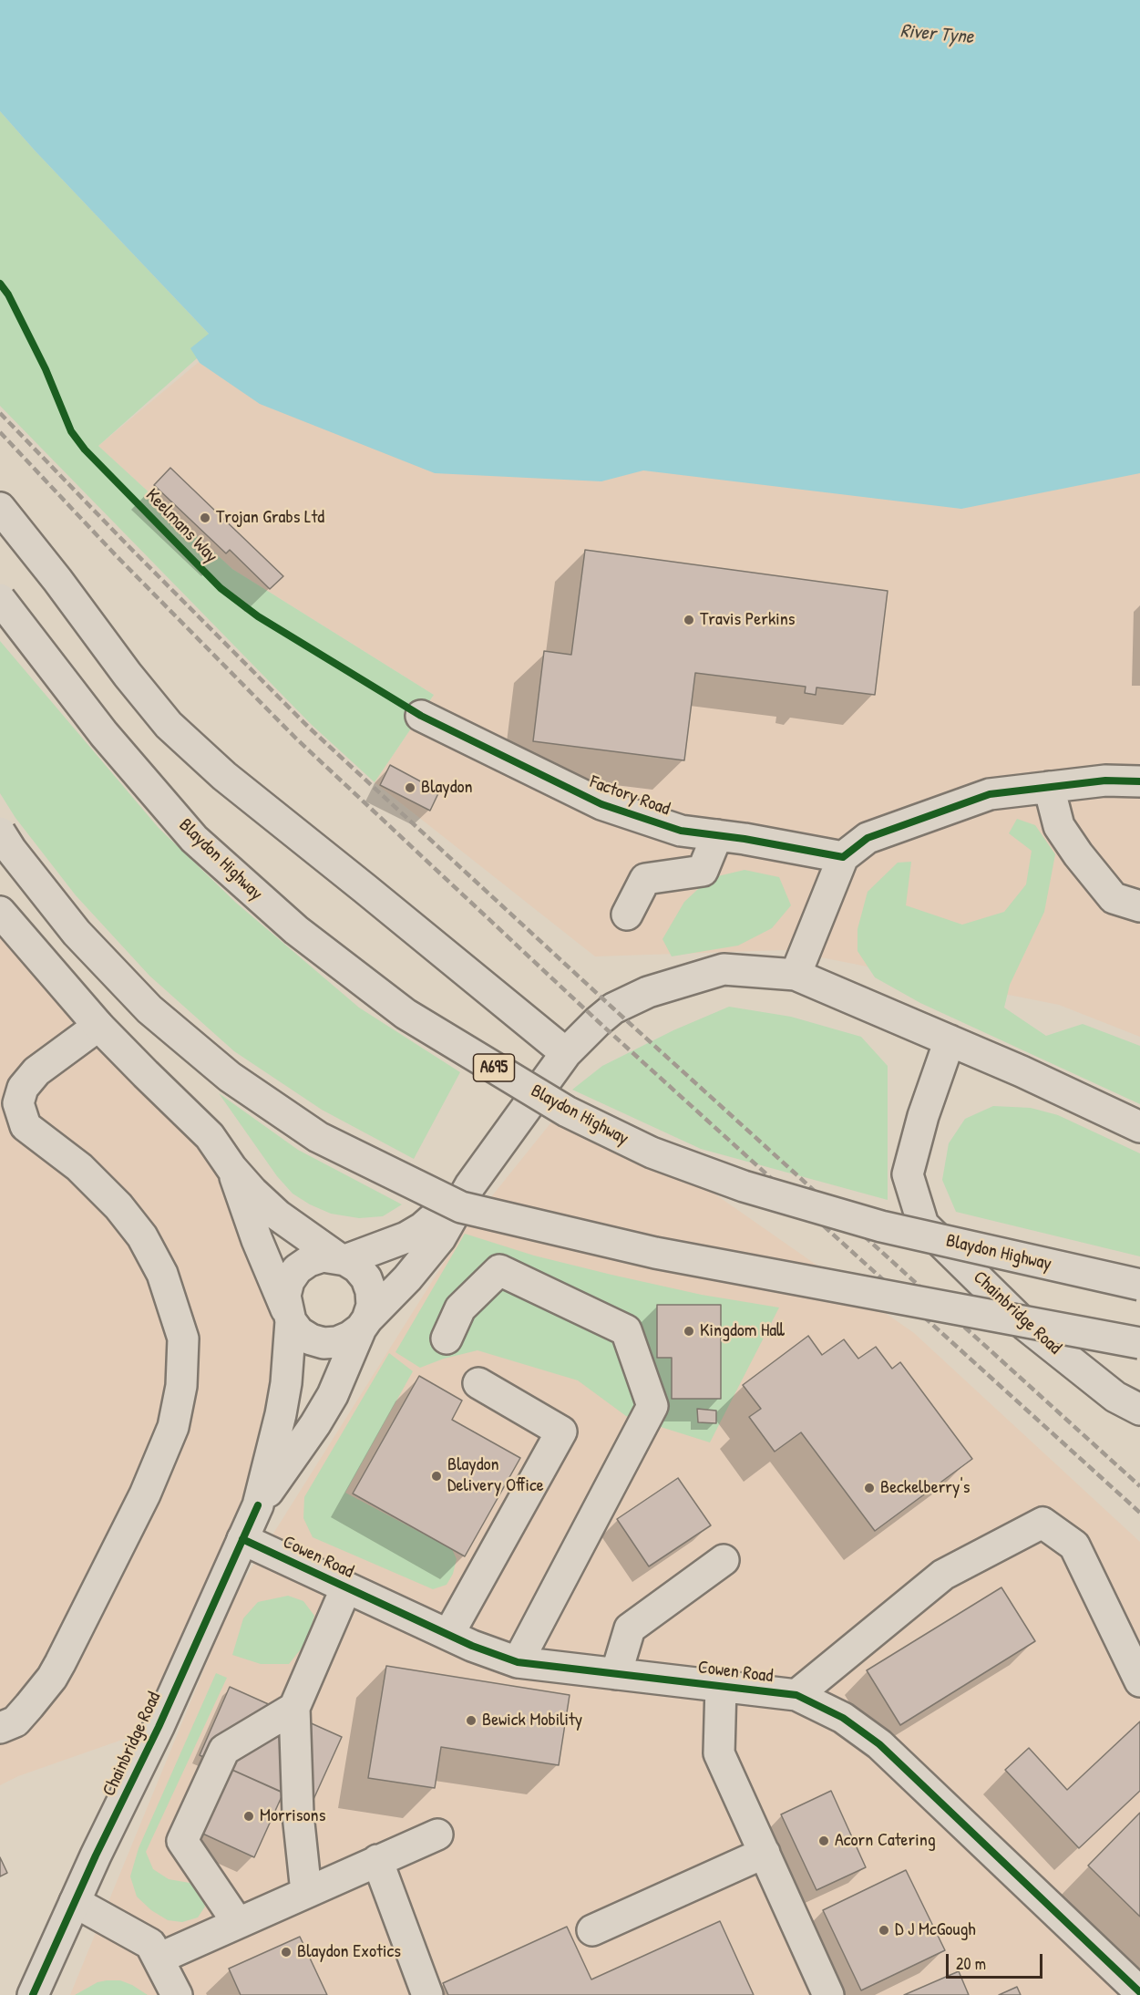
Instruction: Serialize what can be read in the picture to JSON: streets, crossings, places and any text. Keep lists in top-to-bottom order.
{
  "streets": {
    "main road": [
      "Factory Road",
      "Blaydon Highway",
      "A695",
      "Chainbridge Road",
      "Cowen Road"
    ],
    "cycle path": ["Keelmans Way"]
  },
  "crossings": [
    ["Chainbridge Road", "Cowen Road"]
  ],
  "water": ["River Tyne"],
  "places": [
    "Trojan Grabs Ltd",
    "Travis Perkins",
    "Blaydon",
    "Kingdom Hall",
    "Blaydon Delivery Office",
    "Beckelberry's",
    "Bewick Mobility",
    "Morrisons",
    "Acorn Catering",
    "D J McGough",
    "Blaydon Exotics"
  ],
  "scale_bar": "20 m"
}
